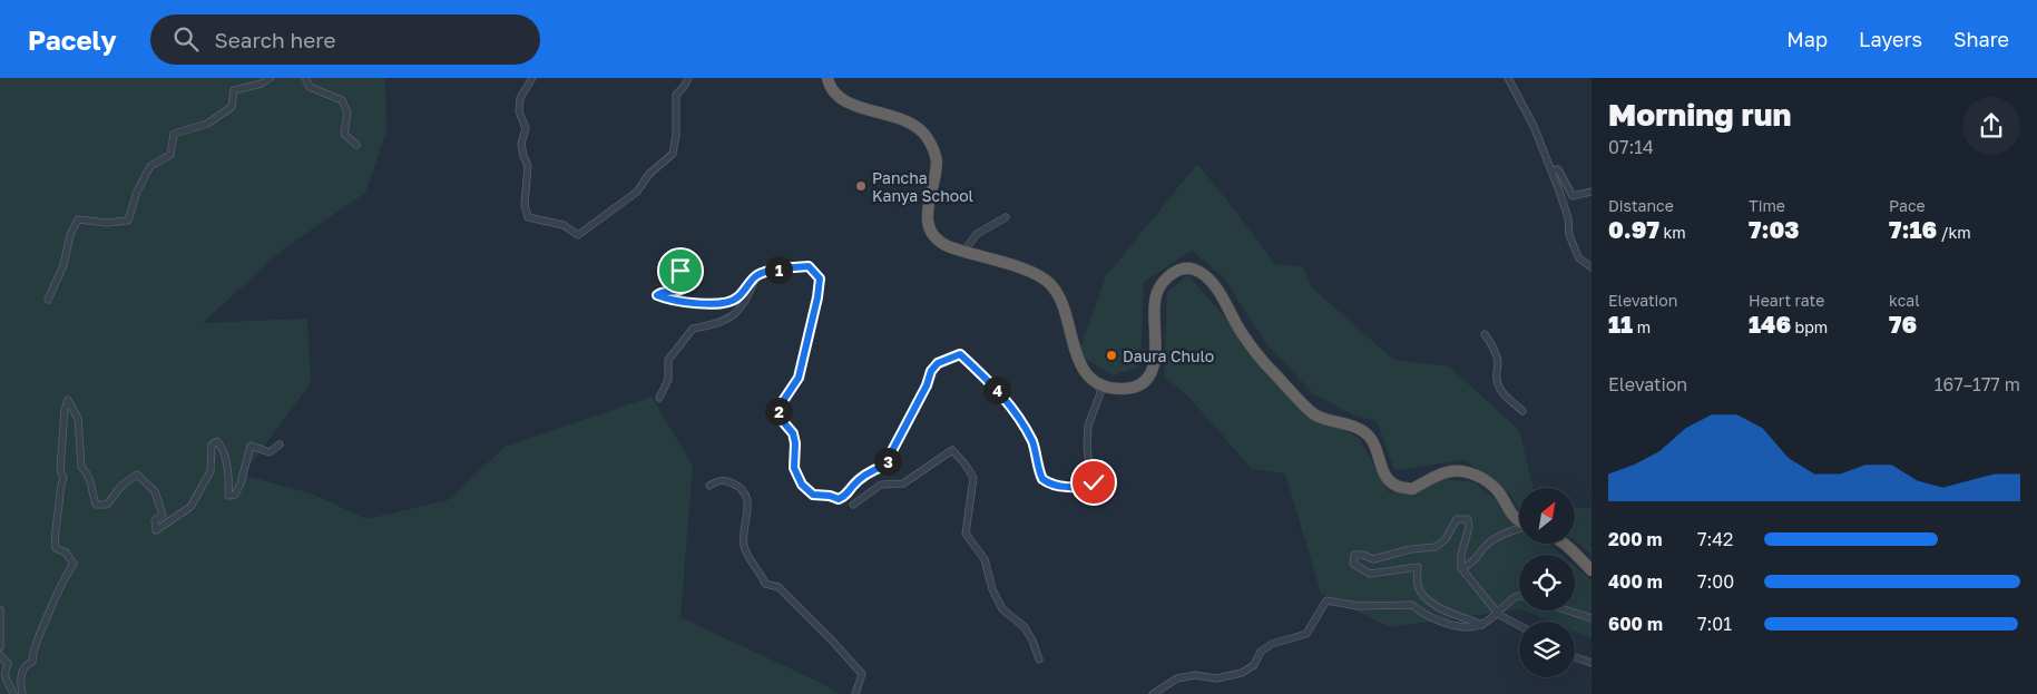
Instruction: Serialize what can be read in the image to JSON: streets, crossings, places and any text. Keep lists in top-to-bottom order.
{
  "places": ["Pancha Kanya School", "Daura Chulo"],
  "north": "top right",
  "page": {
    "header": "Pacely",
    "search": "Search here",
    "nav": ["Map", "Layers", "Share"],
    "heading": ["Morning run", "07:14"],
    "stats": [
      ["Distance", "0.97 km"],
      ["Time", "7:03"],
      ["Pace", "7:16 /km"],
      ["Elevation", "11 m"],
      ["Heart rate", "146 bpm"],
      ["kcal", "76"]
    ],
    "pins": [
      "1",
      "4",
      "2",
      "3"
    ],
    "chart": ["Elevation", "167–177 m"],
    "list": [
      {
        "name": "200 m",
        "note": "7:42"
      },
      {
        "name": "400 m",
        "note": "7:00"
      },
      {
        "name": "600 m",
        "note": "7:01"
      }
    ]
  }
}
